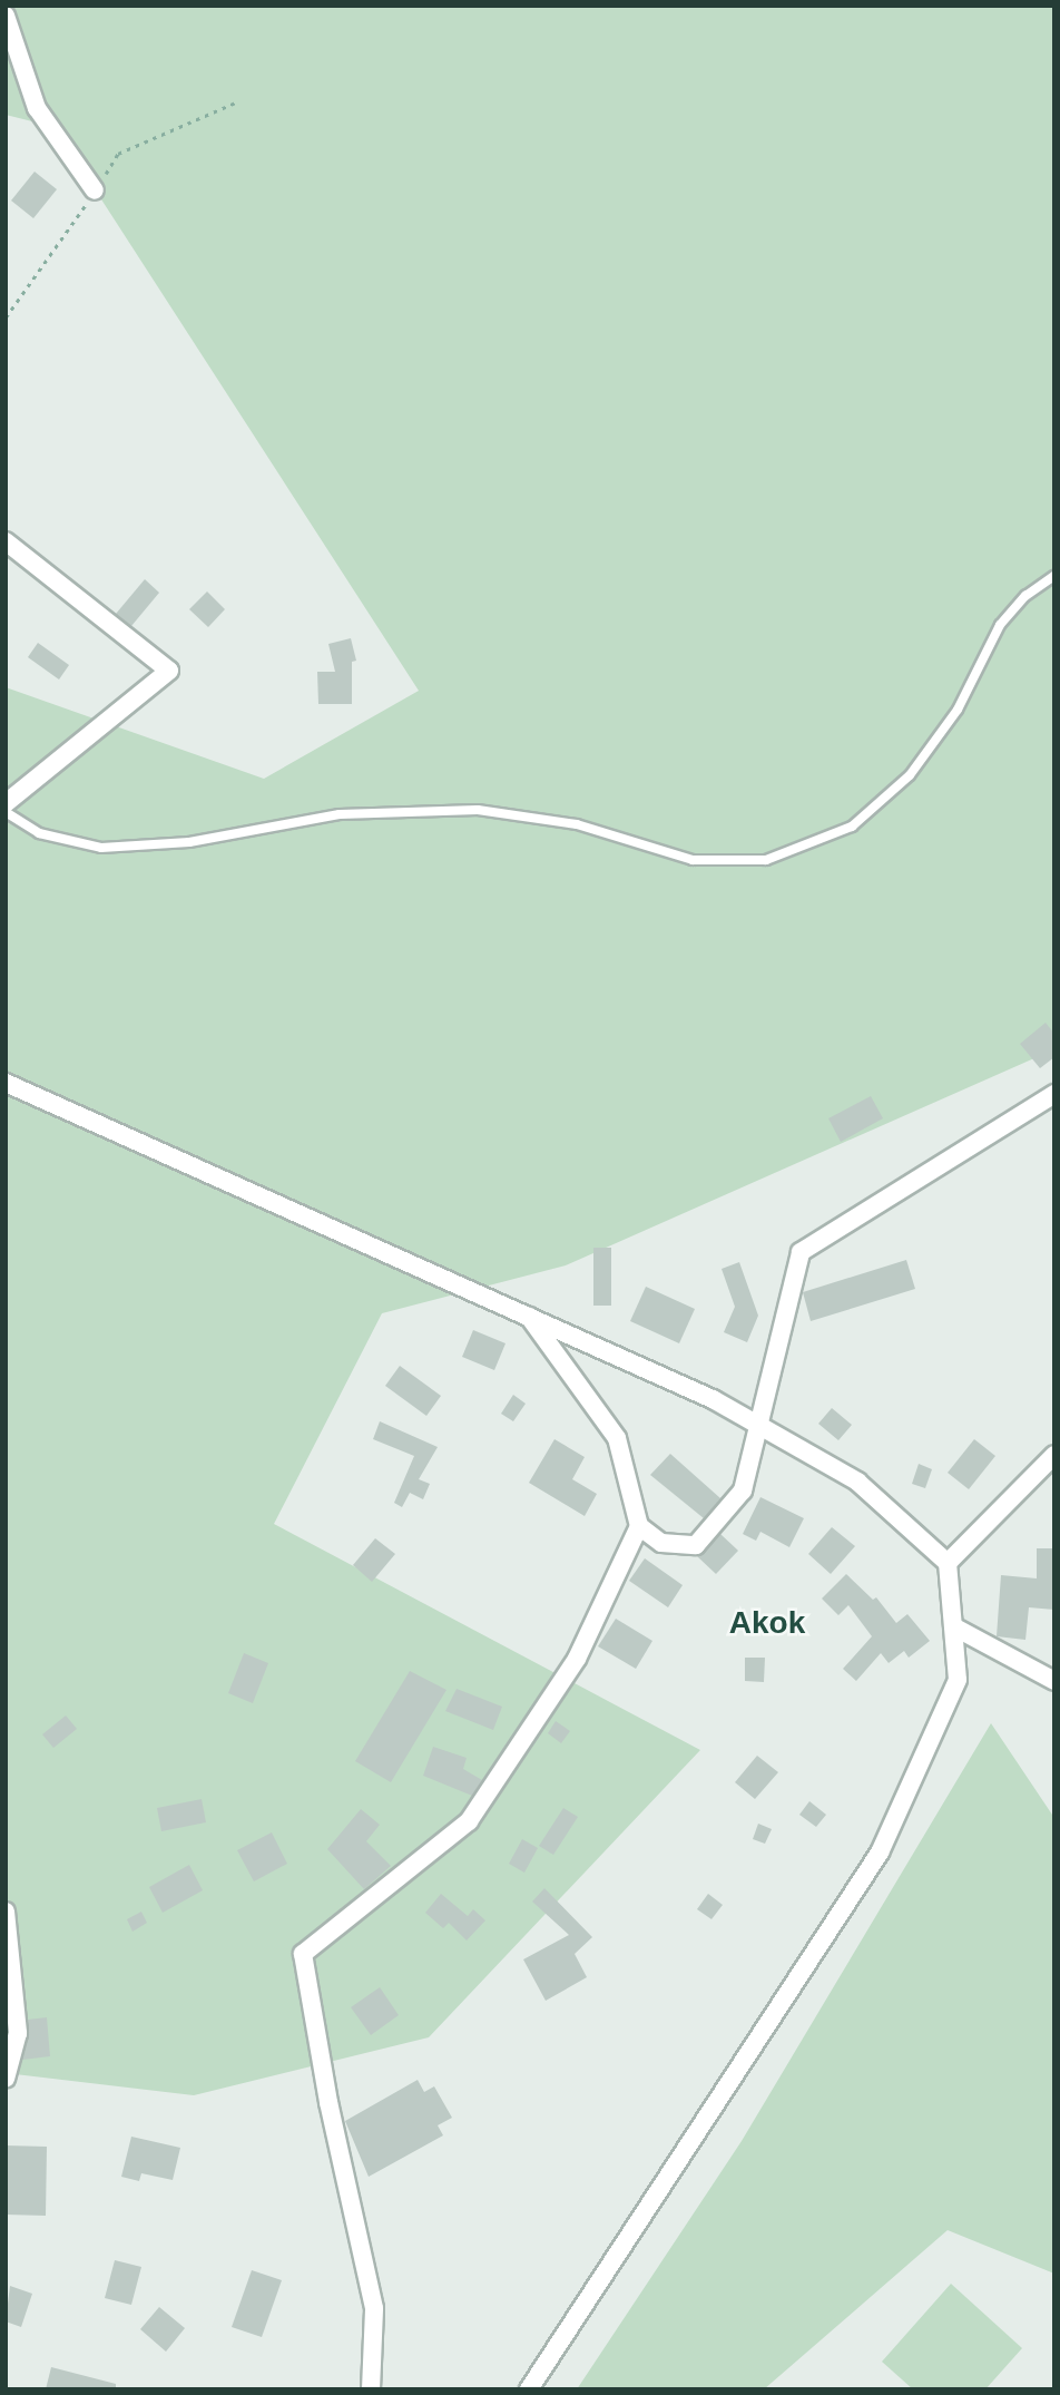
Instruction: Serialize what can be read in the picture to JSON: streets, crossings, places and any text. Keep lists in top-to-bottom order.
{
  "districts": ["Akok"]
}
